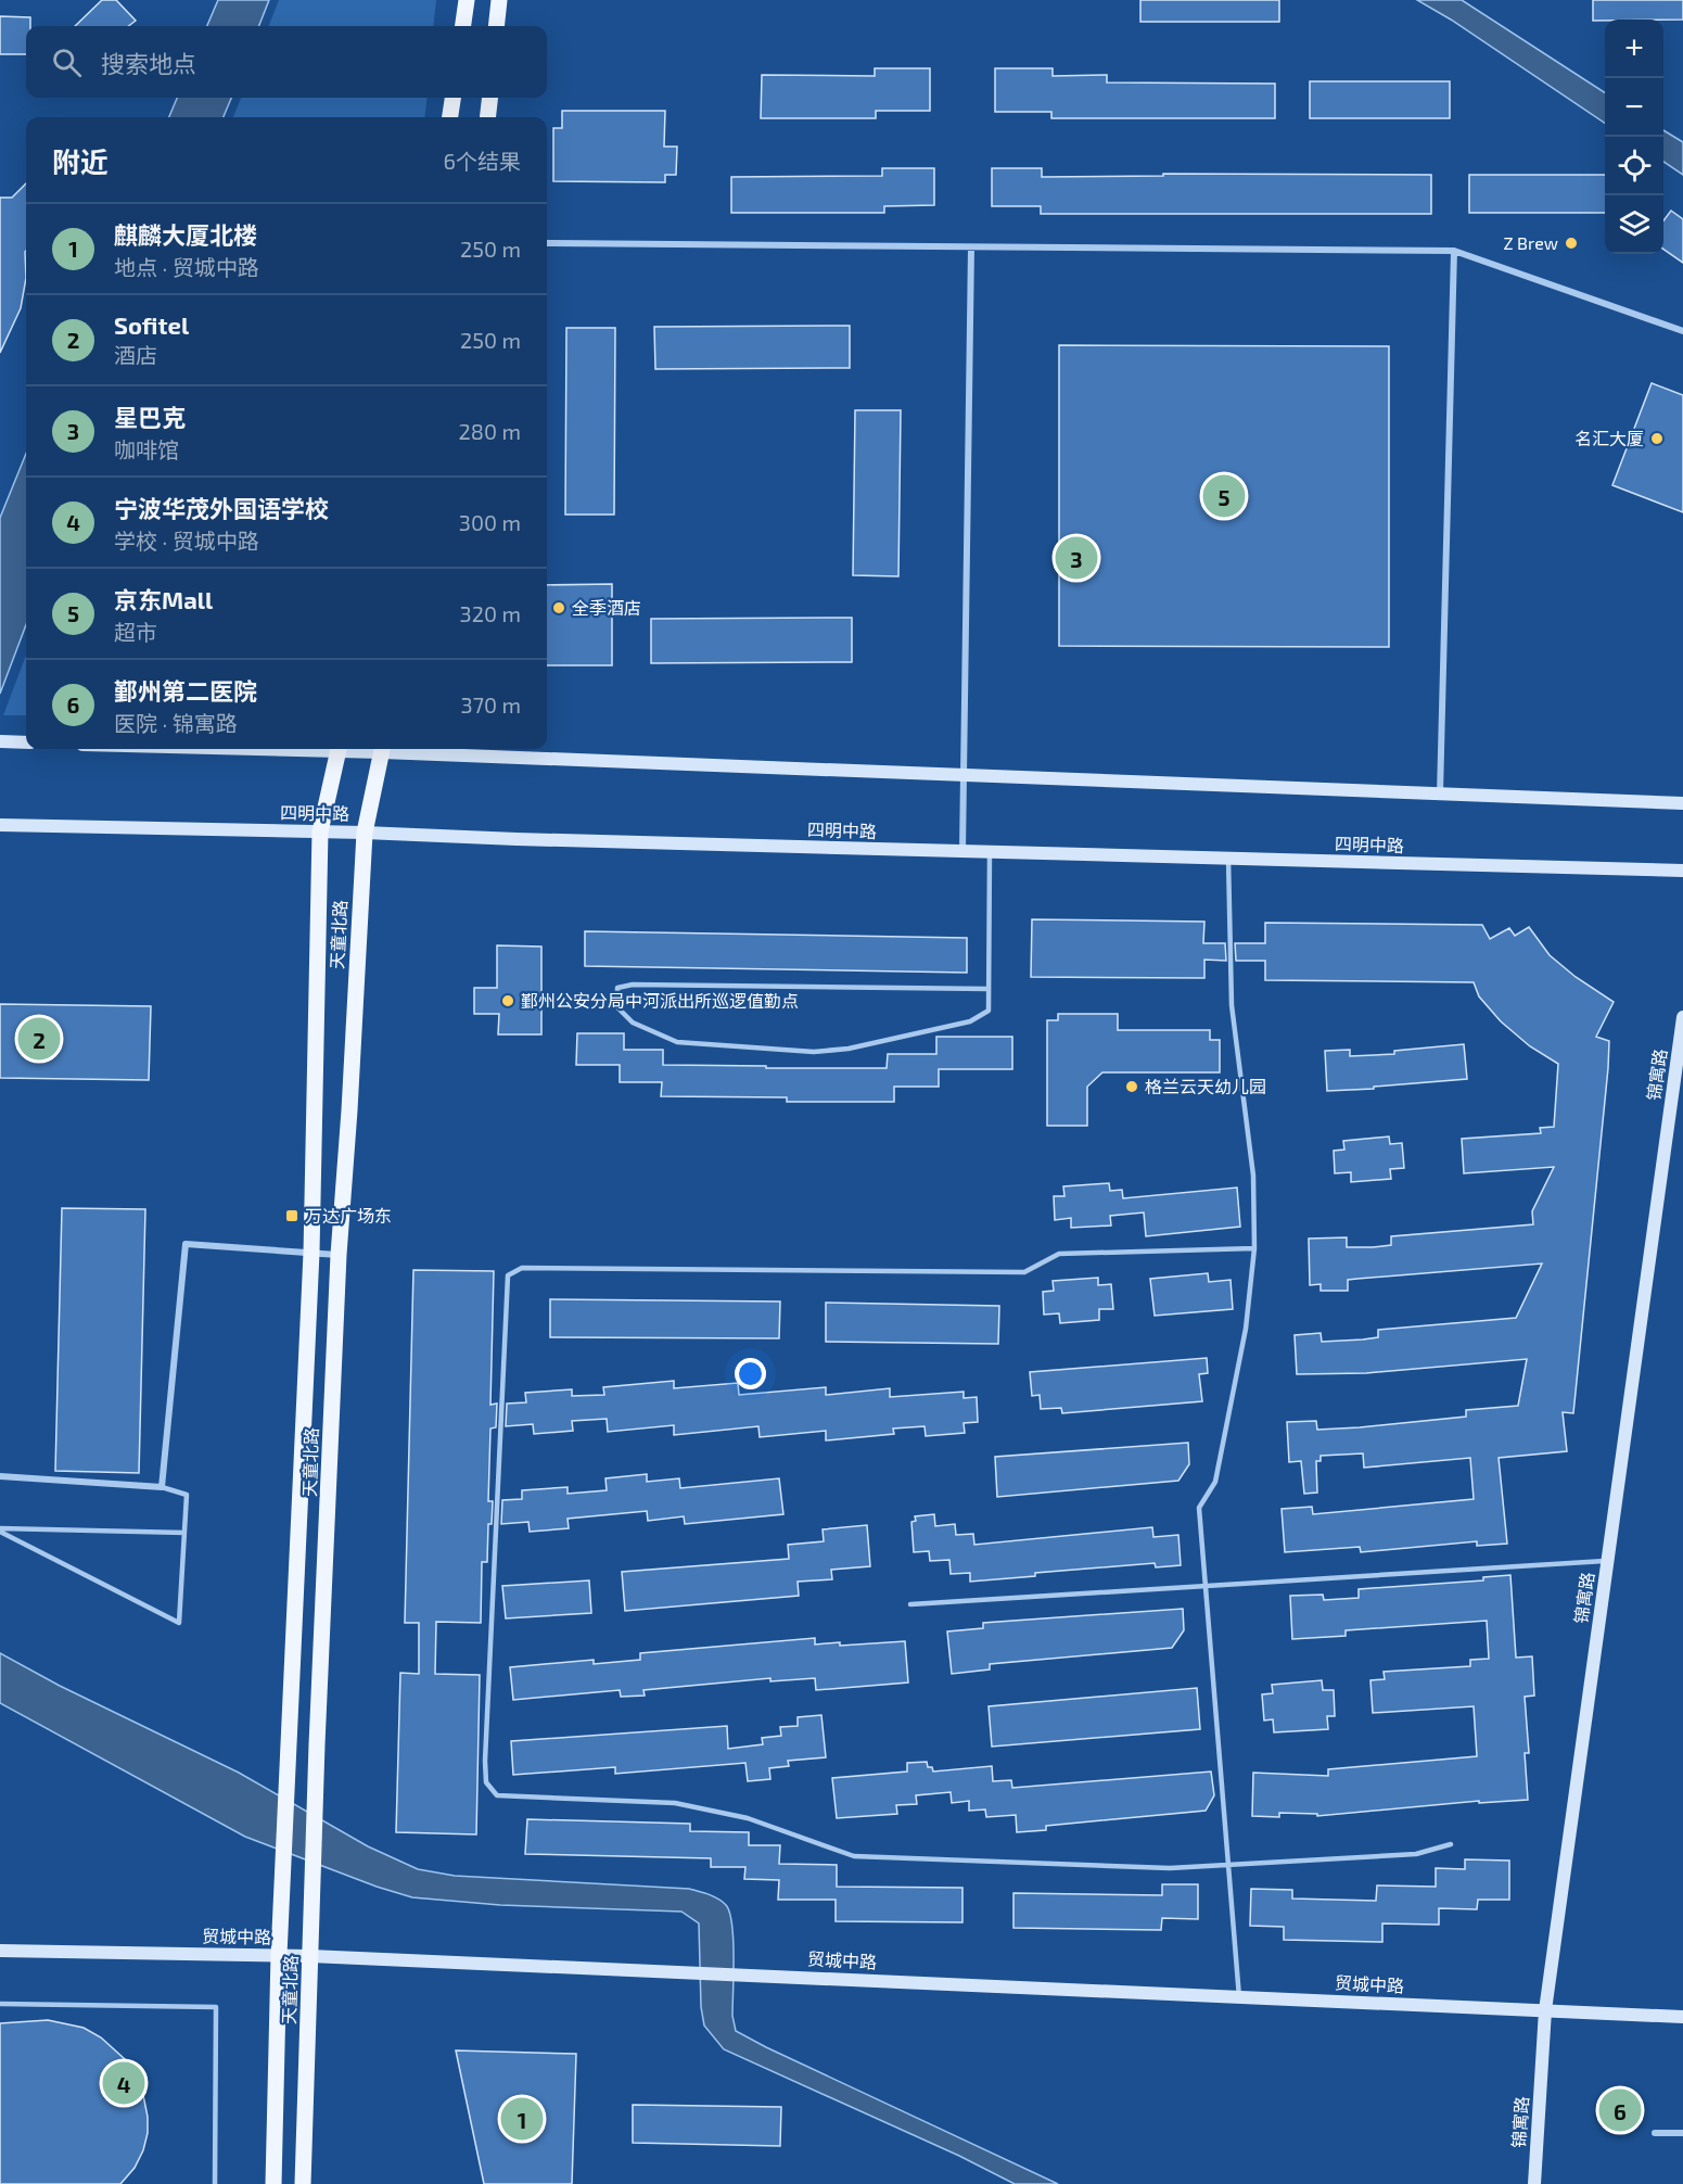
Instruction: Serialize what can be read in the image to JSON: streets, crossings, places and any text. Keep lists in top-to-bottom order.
{
  "streets": {
    "main road": [
      "四明中路",
      "天童北路",
      "锦寓路",
      "贸城中路"
    ]
  },
  "crossings": [
    ["四明中路", "天童北路"],
    ["天童北路", "贸城中路"],
    ["锦寓路", "贸城中路"]
  ],
  "places": {
    "other": [
      "Z Brew",
      "名汇大厦",
      "全季酒店",
      "鄞州公安分局中河派出所巡逻值勤点",
      "格兰云天幼儿园"
    ],
    "transit": ["万达广场东"]
  },
  "page": {
    "map_buttons": ["+", "−"],
    "search": "搜索地点",
    "heading": ["附近", "6个结果"],
    "list": [
      {
        "mark": "1",
        "name": "麒麟大厦北楼",
        "note": "地点 · 贸城中路",
        "value": "250 m"
      },
      {
        "mark": "2",
        "name": "Sofitel",
        "note": "酒店",
        "value": "250 m"
      },
      {
        "mark": "3",
        "name": "星巴克",
        "note": "咖啡馆",
        "value": "280 m"
      },
      {
        "mark": "4",
        "name": "宁波华茂外国语学校",
        "note": "学校 · 贸城中路",
        "value": "300 m"
      },
      {
        "mark": "5",
        "name": "京东Mall",
        "note": "超市",
        "value": "320 m"
      },
      {
        "mark": "6",
        "name": "鄞州第二医院",
        "note": "医院 · 锦寓路",
        "value": "370 m"
      }
    ],
    "pins": [
      "5",
      "3",
      "2",
      "4",
      "6",
      "1"
    ]
  }
}
